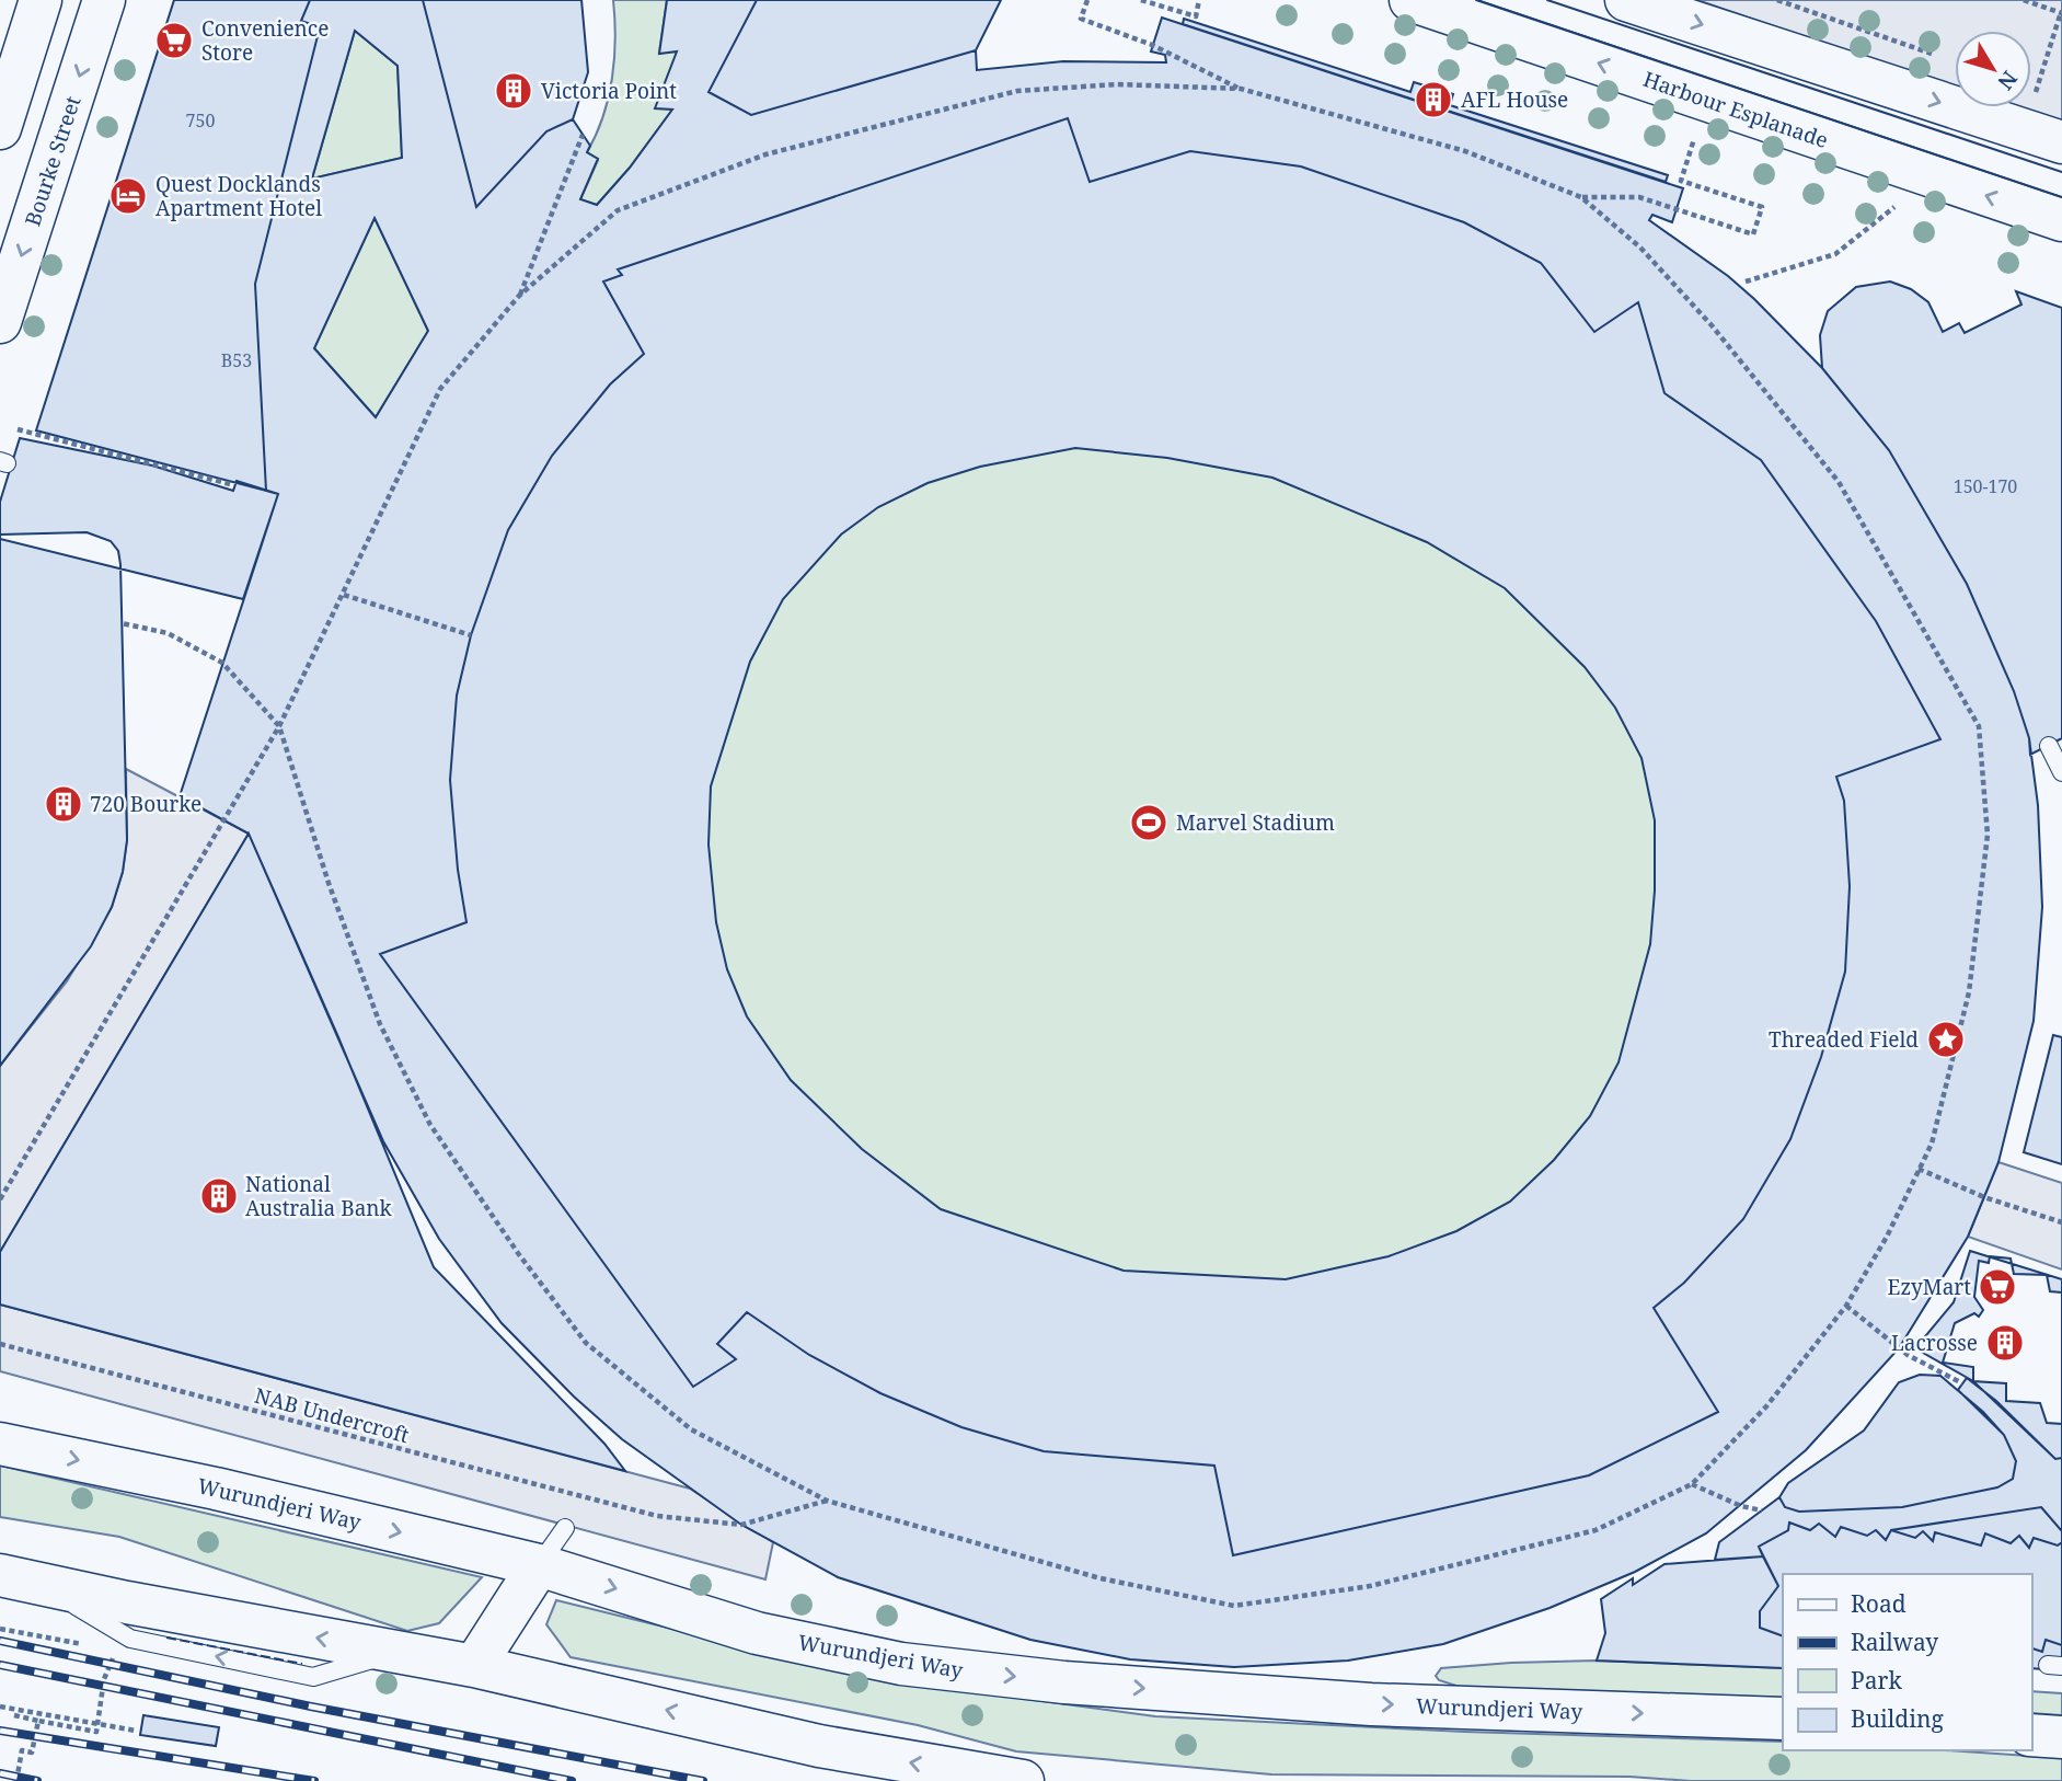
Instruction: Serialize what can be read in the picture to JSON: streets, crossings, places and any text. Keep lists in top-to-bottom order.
{
  "streets": {
    "main road": ["Harbour Esplanade", "Bourke Street", "Wurundjeri Way"],
    "path": ["NAB Undercroft"]
  },
  "places": {
    "supermarket": ["Convenience Store", "EzyMart"],
    "building": [
      "Victoria Point",
      "AFL House",
      "720 Bourke",
      "National Australia Bank",
      "Lacrosse"
    ],
    "hotel": ["Quest Docklands Apartment Hotel"],
    "sports": ["Marvel Stadium"],
    "place": ["Threaded Field"]
  },
  "house_numbers": ["750", "B53", "150-170"],
  "legend": [
    "Road",
    "Railway",
    "Park",
    "Building"
  ],
  "north": "bottom right"
}
